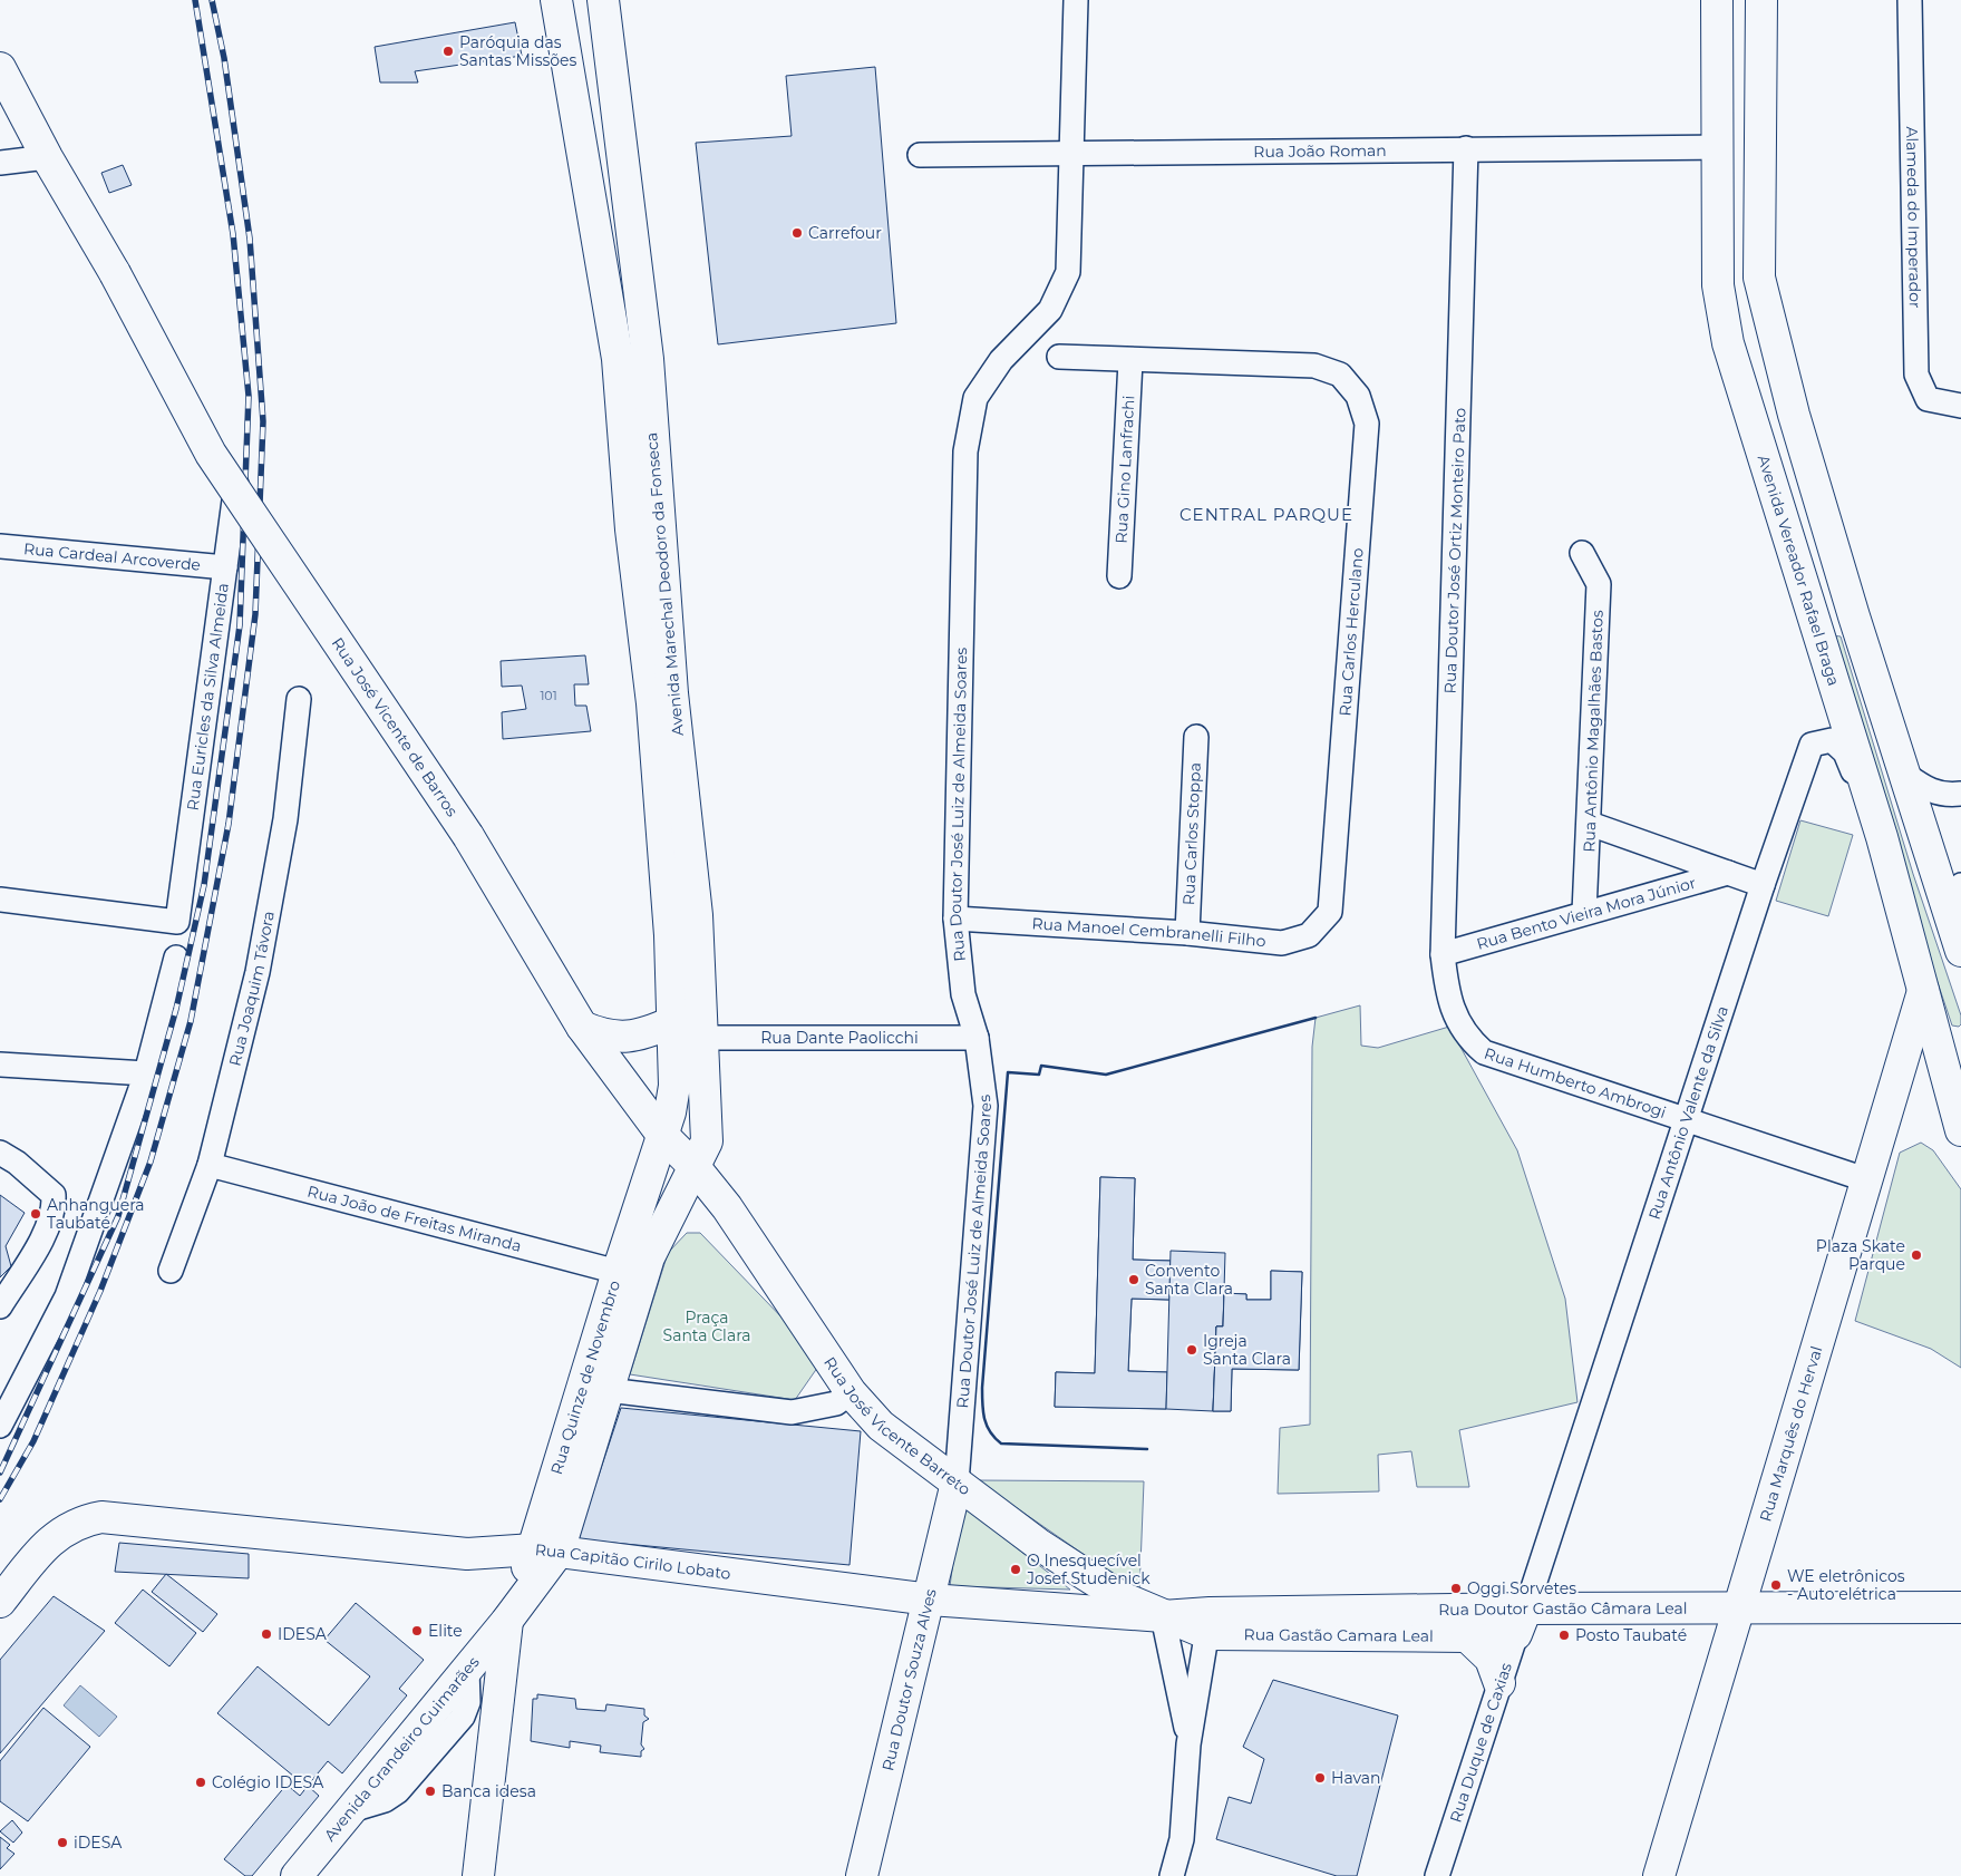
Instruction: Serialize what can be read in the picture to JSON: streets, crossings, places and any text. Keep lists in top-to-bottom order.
{
  "streets": {
    "main road": [
      "Avenida Vereador Rafael Braga",
      "Avenida Marechal Deodoro da Fonseca",
      "Rua José Vicente de Barros",
      "Rua Quinze de Novembro",
      "Rua José Vicente Barreto",
      "Rua Marquês do Herval",
      "Rua Capitão Cirilo Lobato",
      "Rua Doutor Gastão Câmara Leal",
      "Rua Gastão Camara Leal",
      "Rua Doutor Souza Alves",
      "Avenida Grandeiro Guimarães"
    ],
    "street": [
      "Rua João Roman",
      "Alameda do Imperador",
      "Rua Gino Lanfrachi",
      "Rua Doutor José Ortiz Monteiro Pato",
      "Rua Cardeal Arcoverde",
      "Rua Carlos Herculano",
      "Rua Euricles da Silva Almeida",
      "Rua Antônio Magalhães Bastos",
      "Rua Doutor José Luiz de Almeida Soares",
      "Rua Carlos Stoppa",
      "Rua Bento Vieira Mora Júnior",
      "Rua Manoel Cembranelli Filho",
      "Rua Joaquim Távora",
      "Rua Dante Paolicchi",
      "Rua Humberto Ambrogi",
      "Rua Antônio Valente da Silva",
      "Rua João de Freitas Miranda",
      "Rua Duque de Caxias"
    ]
  },
  "crossings": [
    ["Rua João Roman", "Rua Doutor José Ortiz Monteiro Pato"],
    ["Rua João Roman", "Avenida Vereador Rafael Braga"],
    ["Rua João Roman", "Rua Doutor José Luiz de Almeida Soares"],
    ["Rua Gino Lanfrachi", "Rua Carlos Herculano"],
    ["Rua Doutor José Ortiz Monteiro Pato", "Rua Bento Vieira Mora Júnior"],
    ["Rua Doutor José Ortiz Monteiro Pato", "Rua Humberto Ambrogi"],
    ["Rua Cardeal Arcoverde", "Rua Euricles da Silva Almeida"],
    ["Avenida Vereador Rafael Braga", "Rua Antônio Valente da Silva"],
    ["Avenida Vereador Rafael Braga", "Rua Marquês do Herval"],
    ["Avenida Marechal Deodoro da Fonseca", "Rua José Vicente de Barros"],
    ["Avenida Marechal Deodoro da Fonseca", "Rua Dante Paolicchi"],
    ["Avenida Marechal Deodoro da Fonseca", "Rua Quinze de Novembro"],
    ["Avenida Marechal Deodoro da Fonseca", "Rua José Vicente Barreto"],
    ["Rua Carlos Herculano", "Rua Manoel Cembranelli Filho"],
    ["Rua José Vicente de Barros", "Rua Quinze de Novembro"],
    ["Rua José Vicente de Barros", "Rua José Vicente Barreto"],
    ["Rua Antônio Magalhães Bastos", "Rua Bento Vieira Mora Júnior"],
    ["Rua Doutor José Luiz de Almeida Soares", "Rua Manoel Cembranelli Filho"],
    ["Rua Doutor José Luiz de Almeida Soares", "Rua Dante Paolicchi"],
    ["Rua Doutor José Luiz de Almeida Soares", "Rua José Vicente Barreto"],
    ["Rua Doutor José Luiz de Almeida Soares", "Rua Doutor Souza Alves"],
    ["Rua Carlos Stoppa", "Rua Manoel Cembranelli Filho"],
    ["Rua Bento Vieira Mora Júnior", "Rua Humberto Ambrogi"],
    ["Rua Joaquim Távora", "Rua João de Freitas Miranda"],
    ["Rua Humberto Ambrogi", "Rua Antônio Valente da Silva"],
    ["Rua Humberto Ambrogi", "Rua Marquês do Herval"],
    ["Rua Antônio Valente da Silva", "Rua Doutor Gastão Câmara Leal"],
    ["Rua Antônio Valente da Silva", "Rua Gastão Camara Leal"],
    ["Rua Antônio Valente da Silva", "Rua Duque de Caxias"],
    ["Rua João de Freitas Miranda", "Rua Quinze de Novembro"],
    ["Rua Quinze de Novembro", "Rua José Vicente Barreto"],
    ["Rua Quinze de Novembro", "Rua Capitão Cirilo Lobato"],
    ["Rua Quinze de Novembro", "Avenida Grandeiro Guimarães"],
    ["Rua José Vicente Barreto", "Rua Capitão Cirilo Lobato"],
    ["Rua José Vicente Barreto", "Rua Gastão Camara Leal"],
    ["Rua José Vicente Barreto", "Rua Doutor Souza Alves"],
    ["Rua Marquês do Herval", "Rua Doutor Gastão Câmara Leal"],
    ["Rua Capitão Cirilo Lobato", "Rua Gastão Camara Leal"],
    ["Rua Capitão Cirilo Lobato", "Rua Doutor Souza Alves"],
    ["Rua Doutor Gastão Câmara Leal", "Rua Gastão Camara Leal"],
    ["Rua Doutor Gastão Câmara Leal", "Rua Duque de Caxias"],
    ["Rua Gastão Camara Leal", "Rua Duque de Caxias"]
  ],
  "districts": ["CENTRAL PARQUE"],
  "parks": ["Praça Santa Clara"],
  "places": [
    "Paróquia das Santas Missões",
    "Carrefour",
    "Anhanguera Taubaté",
    "Plaza Skate Parque",
    "Convento Santa Clara",
    "Igreja Santa Clara",
    "O Inesquecível Josef Studenick",
    "WE eletrônicos - Auto elétrica",
    "Oggi Sorvetes",
    "Elite",
    "IDESA",
    "Posto Taubaté",
    "Havan",
    "Colégio IDESA",
    "Banca idesa",
    "iDESA"
  ],
  "house_numbers": ["101"]
}
